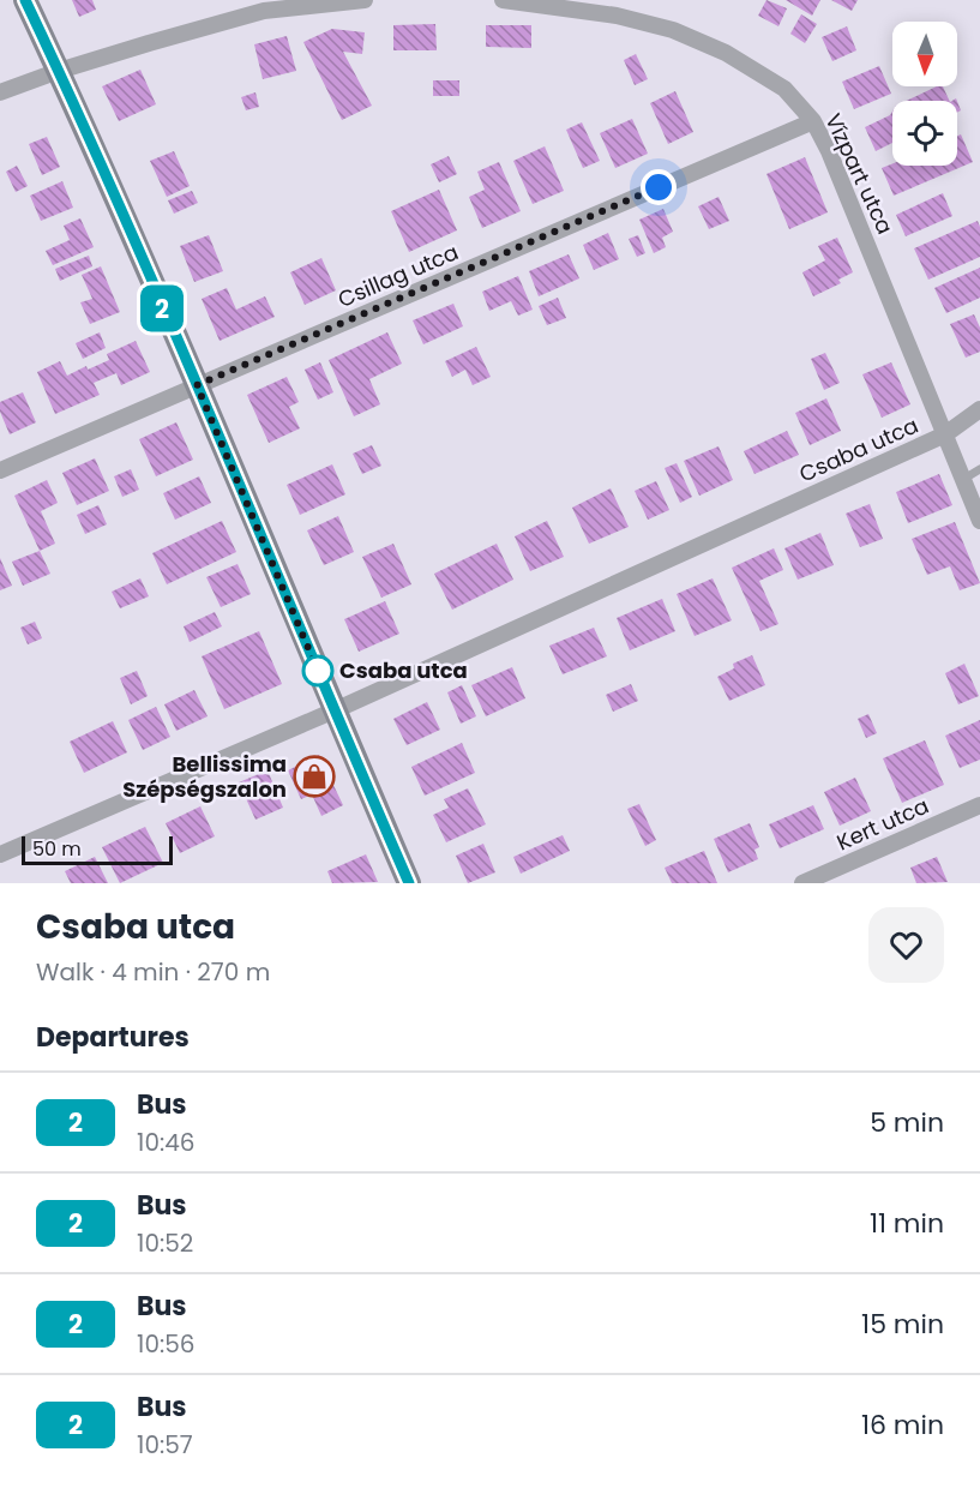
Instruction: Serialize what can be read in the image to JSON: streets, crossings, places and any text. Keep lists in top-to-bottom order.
{
  "streets": {
    "street": [
      "Vízpart utca",
      "Csillag utca",
      "Csaba utca",
      "Kert utca"
    ]
  },
  "crossings": [
    ["Vízpart utca", "Csillag utca"],
    ["Vízpart utca", "Csaba utca"]
  ],
  "places": {
    "other": ["Csaba utca"],
    "shop": ["Bellissima Szépségszalon"]
  },
  "lines": ["bus line 2"],
  "scale_bar": "50 m",
  "north": "bottom",
  "page": {
    "on_map": "2",
    "scale": "50 m",
    "heading": [
      ["Csaba utca", "Walk · 4 min · 270 m"],
      "Departures"
    ],
    "list": [
      {
        "mark": "2",
        "name": "Bus",
        "note": "10:46",
        "value": "5 min"
      },
      {
        "mark": "2",
        "name": "Bus",
        "note": "10:52",
        "value": "11 min"
      },
      {
        "mark": "2",
        "name": "Bus",
        "note": "10:56",
        "value": "15 min"
      },
      {
        "mark": "2",
        "name": "Bus",
        "note": "10:57",
        "value": "16 min"
      }
    ]
  }
}
